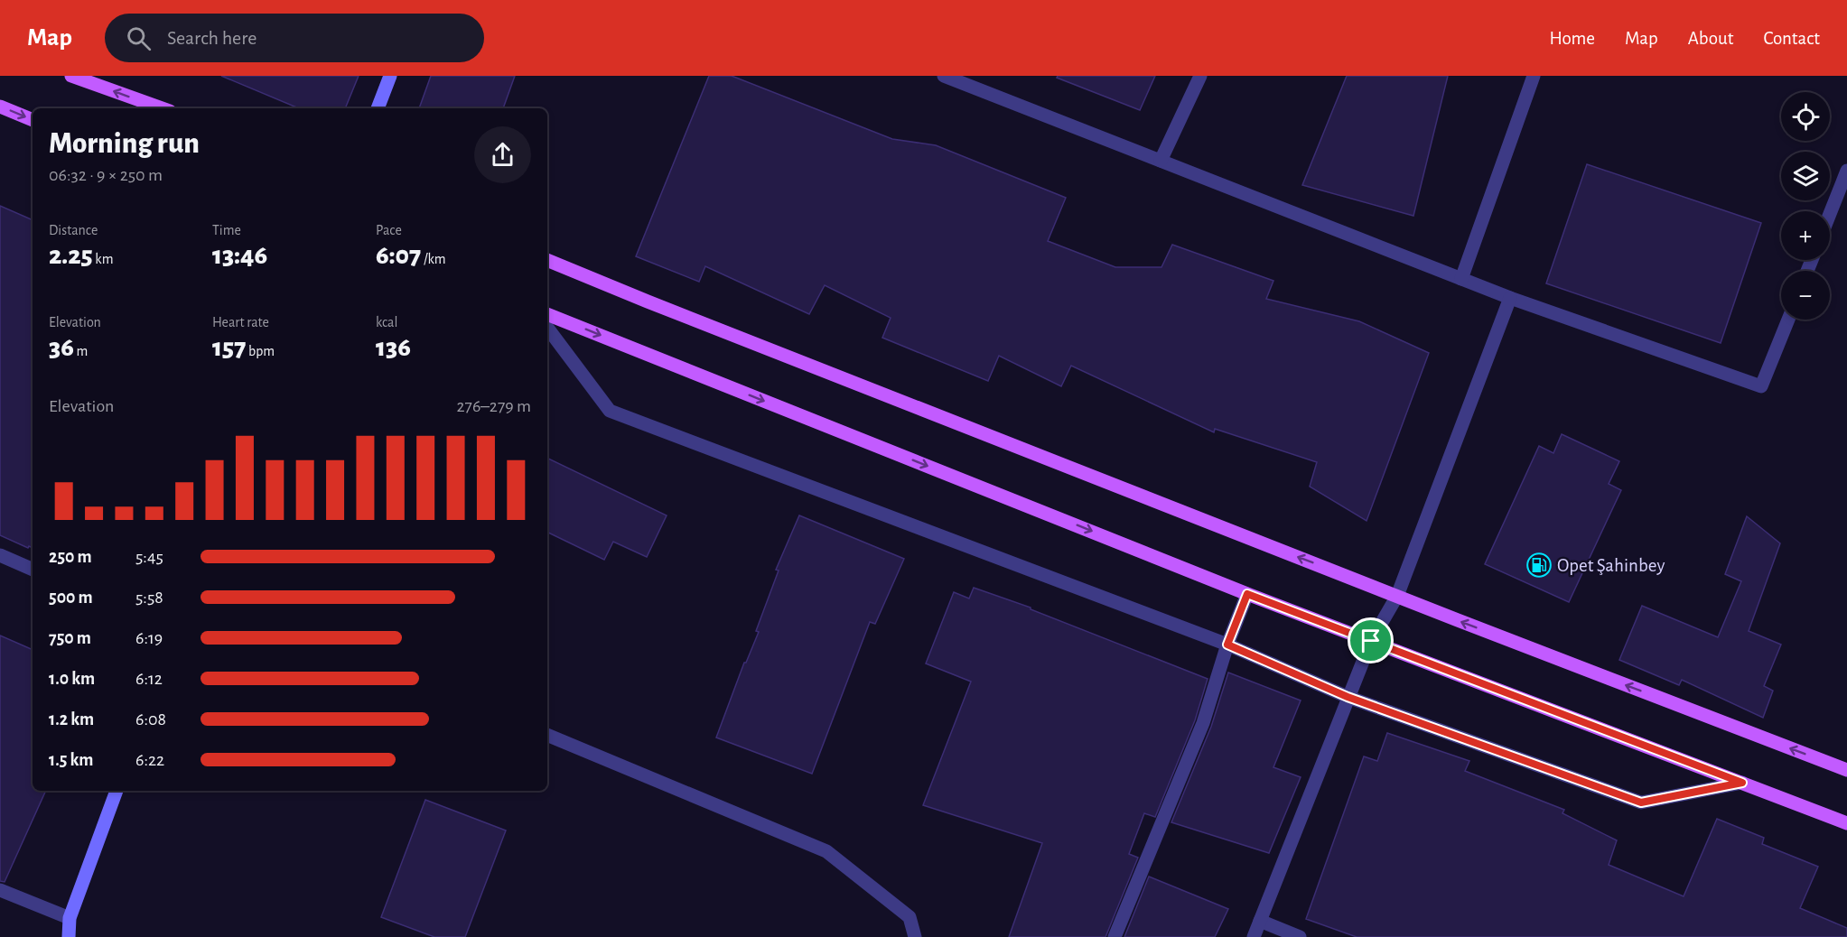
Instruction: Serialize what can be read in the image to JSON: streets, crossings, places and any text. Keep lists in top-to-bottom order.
{
  "places": {
    "fuel station": ["Opet Şahinbey"]
  },
  "page": {
    "header": "Map",
    "search": "Search here",
    "nav": [
      "Home",
      "Map",
      "About",
      "Contact"
    ],
    "map_buttons": ["+", "−"],
    "heading": ["Morning run", "06:32 · 9 × 250 m"],
    "stats": [
      ["Distance", "2.25 km"],
      ["Time", "13:46"],
      ["Pace", "6:07 /km"],
      ["Elevation", "36 m"],
      ["Heart rate", "157 bpm"],
      ["kcal", "136"]
    ],
    "chart": ["Elevation", "276–279 m"],
    "list": [
      {
        "name": "250 m",
        "note": "5:45"
      },
      {
        "name": "500 m",
        "note": "5:58"
      },
      {
        "name": "750 m",
        "note": "6:19"
      },
      {
        "name": "1.0 km",
        "note": "6:12"
      },
      {
        "name": "1.2 km",
        "note": "6:08"
      },
      {
        "name": "1.5 km",
        "note": "6:22"
      }
    ]
  }
}
